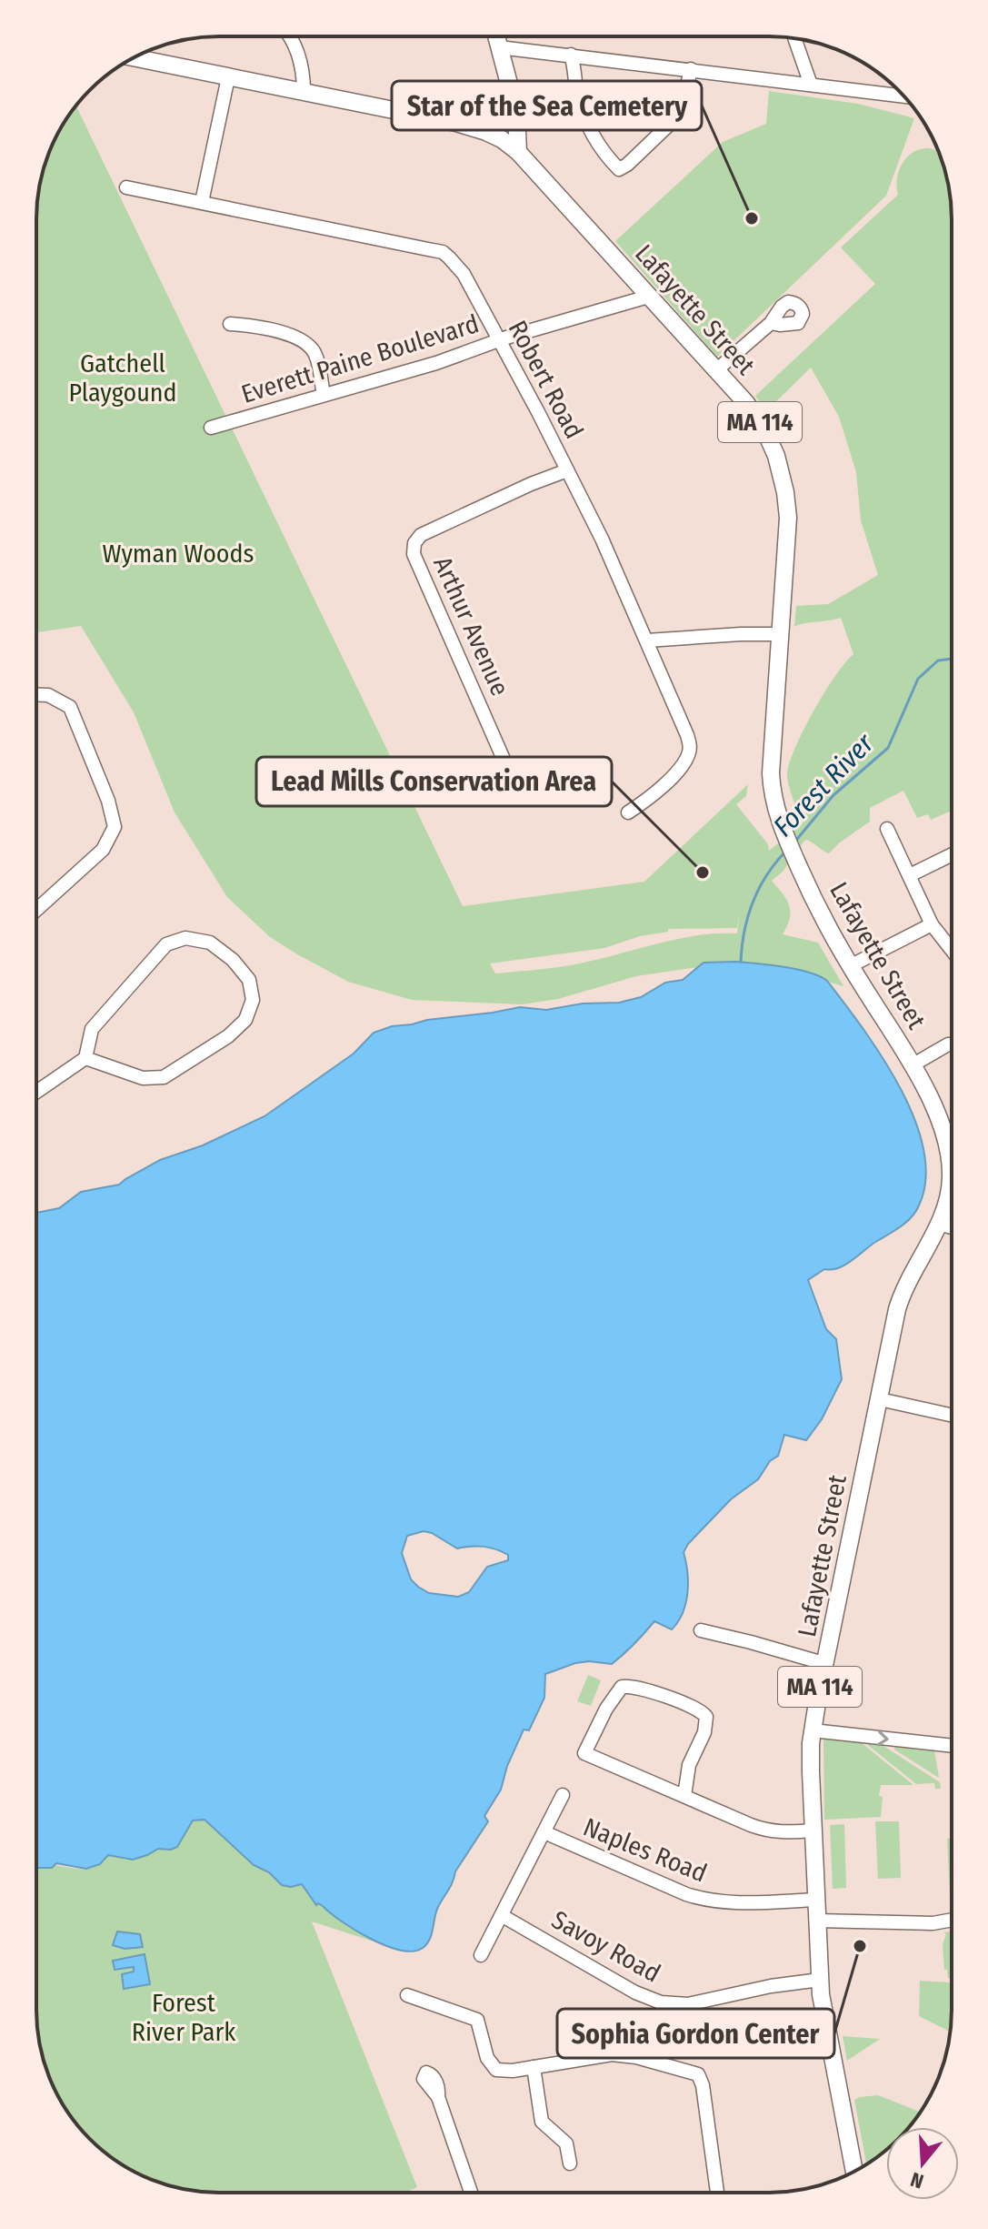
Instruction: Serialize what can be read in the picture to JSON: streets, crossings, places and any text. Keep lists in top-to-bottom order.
{
  "streets": {
    "main road": ["Lafayette Street", "MA 114"],
    "street": [
      "Everett Paine Boulevard",
      "Robert Road",
      "Arthur Avenue",
      "Naples Road",
      "Savoy Road"
    ]
  },
  "crossings": [
    ["Lafayette Street", "Everett Paine Boulevard"],
    ["Lafayette Street", "Naples Road"],
    ["Lafayette Street", "Savoy Road"],
    ["Everett Paine Boulevard", "Robert Road"],
    ["Robert Road", "Arthur Avenue"]
  ],
  "water": ["Forest River"],
  "parks": ["Gatchell Playgound", "Wyman Woods", "Forest River Park"],
  "places": ["Star of the Sea Cemetery", "Lead Mills Conservation Area", "Sophia Gordon Center"],
  "north": "bottom"
}
